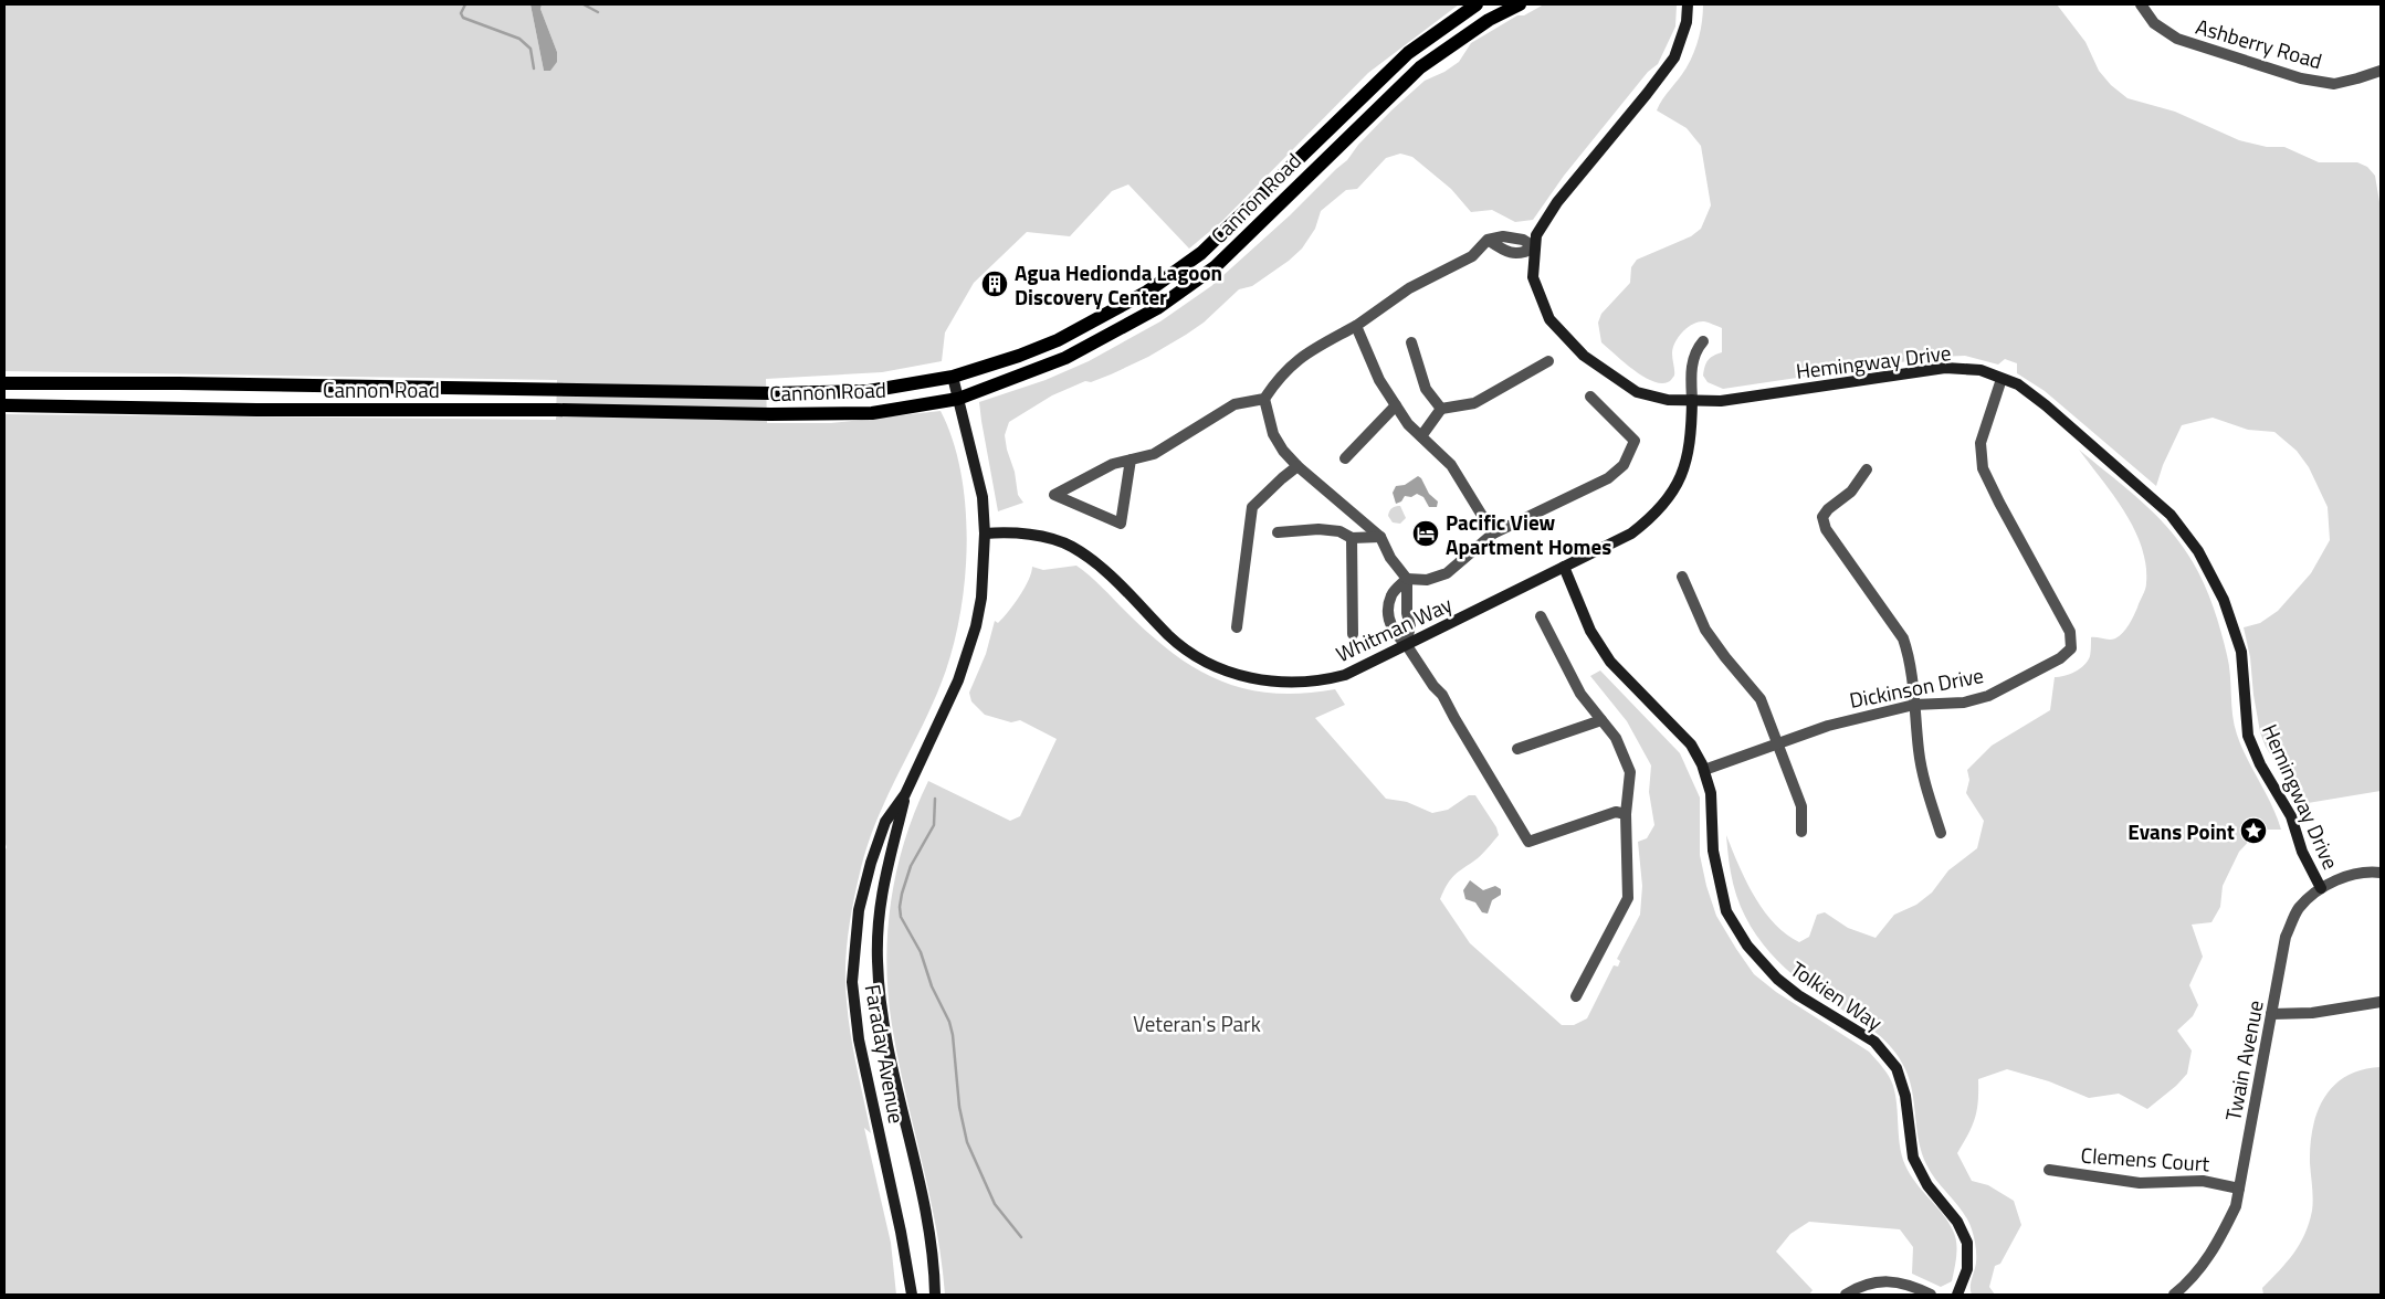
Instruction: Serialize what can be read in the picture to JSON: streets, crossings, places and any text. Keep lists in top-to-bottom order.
{
  "streets": {
    "main road": ["Cannon Road"],
    "street": [
      "Ashberry Road",
      "Hemingway Drive",
      "Whitman Way",
      "Dickinson Drive",
      "Tolkien Way",
      "Faraday Avenue",
      "Twain Avenue",
      "Clemens Court"
    ]
  },
  "crossings": [
    ["Cannon Road", "Faraday Avenue"],
    ["Hemingway Drive", "Whitman Way"],
    ["Hemingway Drive", "Dickinson Drive"],
    ["Hemingway Drive", "Twain Avenue"],
    ["Whitman Way", "Tolkien Way"],
    ["Whitman Way", "Faraday Avenue"],
    ["Dickinson Drive", "Tolkien Way"],
    ["Twain Avenue", "Clemens Court"]
  ],
  "parks": ["Veteran's Park"],
  "places": {
    "building": ["Agua Hedionda Lagoon Discovery Center"],
    "hotel": ["Pacific View Apartment Homes"],
    "place": ["Evans Point"]
  }
}
